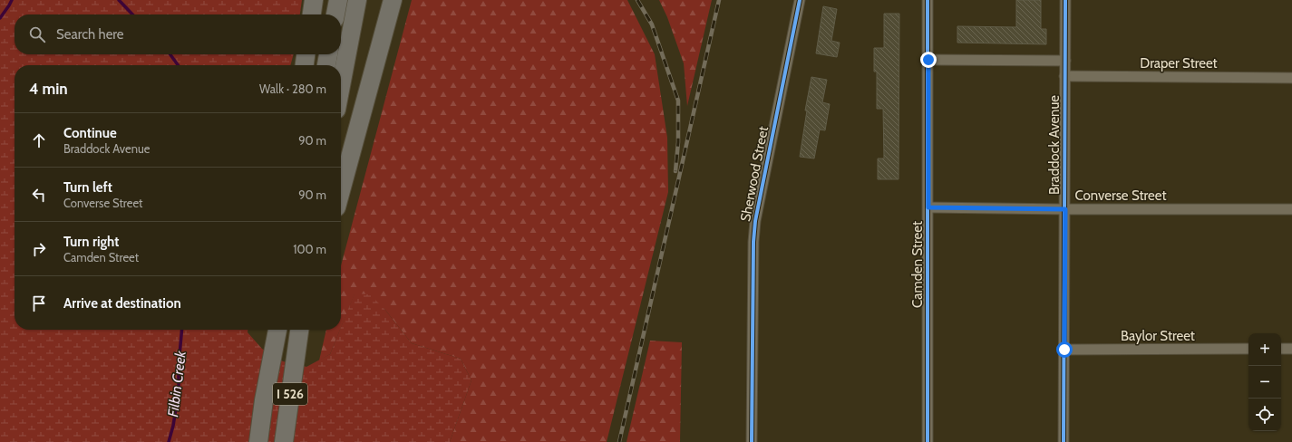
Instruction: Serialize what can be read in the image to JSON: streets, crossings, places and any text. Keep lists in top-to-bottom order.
{
  "streets": {
    "highway": ["I 526"],
    "street": [
      "Draper Street",
      "Braddock Avenue",
      "Sherwood Street",
      "Converse Street",
      "Camden Street",
      "Baylor Street"
    ]
  },
  "crossings": [
    ["Draper Street", "Braddock Avenue"],
    ["Braddock Avenue", "Converse Street"],
    ["Braddock Avenue", "Baylor Street"],
    ["Converse Street", "Camden Street"]
  ],
  "water": ["Filbin Creek"],
  "page": {
    "search": "Search here",
    "heading": ["4 min", "Walk · 280 m"],
    "list": [
      ["Continue", "Braddock Avenue", "90 m"],
      ["Turn left", "Converse Street", "90 m"],
      ["Turn right", "Camden Street", "100 m"],
      "Arrive at destination"
    ],
    "map_buttons": ["+", "−"]
  }
}
